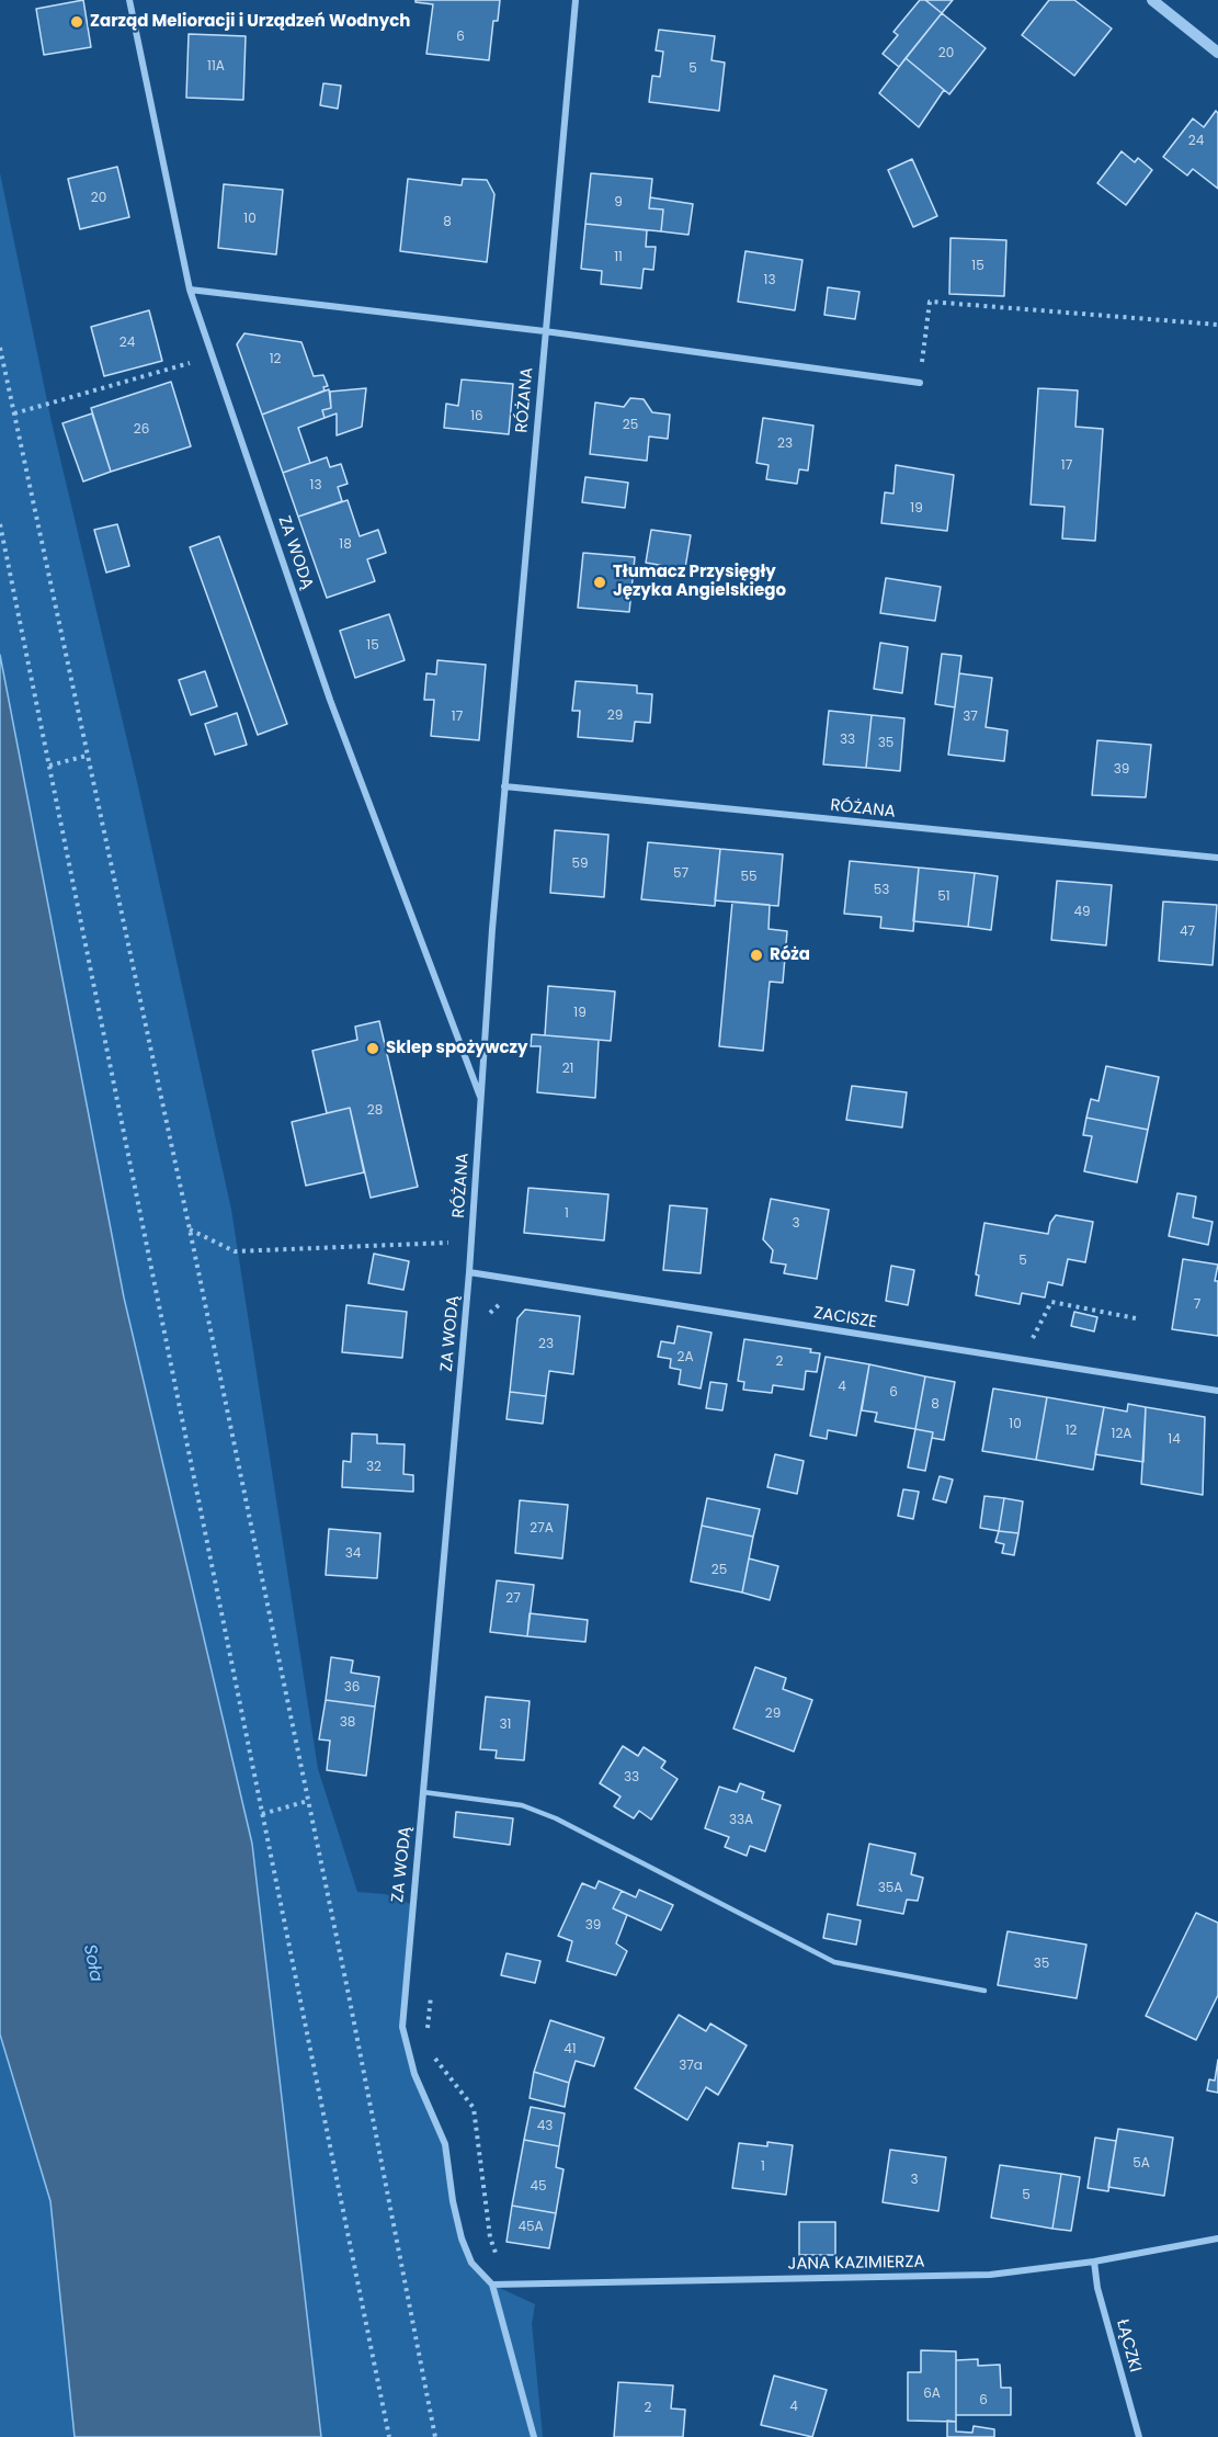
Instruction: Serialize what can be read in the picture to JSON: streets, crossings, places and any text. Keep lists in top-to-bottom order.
{
  "streets": {
    "street": [
      "RÓŻANA",
      "ZA WODĄ",
      "ZACISZE",
      "JANA KAZIMIERZA",
      "ŁĄCZKI"
    ]
  },
  "crossings": [
    ["RÓŻANA", "ZA WODĄ"],
    ["RÓŻANA", "ZACISZE"],
    ["ZA WODĄ", "ZACISZE"],
    ["ZA WODĄ", "JANA KAZIMIERZA"],
    ["JANA KAZIMIERZA", "ŁĄCZKI"]
  ],
  "water": ["Soła"],
  "places": [
    "Zarząd Melioracji i Urządzeń Wodnych",
    "Tłumacz Przysięgły Języka Angielskiego",
    "Róża",
    "Sklep spożywczy"
  ],
  "house_numbers": [
    "6",
    "20",
    "11A",
    "5",
    "24",
    "20",
    "9",
    "10",
    "8",
    "11",
    "15",
    "13",
    "24",
    "12",
    "16",
    "25",
    "26",
    "23",
    "17",
    "13",
    "19",
    "18",
    "15",
    "29",
    "17",
    "37",
    "33",
    "35",
    "39",
    "59",
    "57",
    "55",
    "53",
    "51",
    "49",
    "47",
    "19",
    "21",
    "28",
    "1",
    "3",
    "5",
    "7",
    "23",
    "2A",
    "2",
    "4",
    "6",
    "8",
    "10",
    "12",
    "12A",
    "14",
    "32",
    "27A",
    "34",
    "25",
    "27",
    "36",
    "29",
    "38",
    "31",
    "33",
    "33A",
    "35A",
    "39",
    "35",
    "41",
    "37a",
    "43",
    "5A",
    "1",
    "3",
    "45",
    "5",
    "45A",
    "6A",
    "6",
    "4",
    "2"
  ]
}
